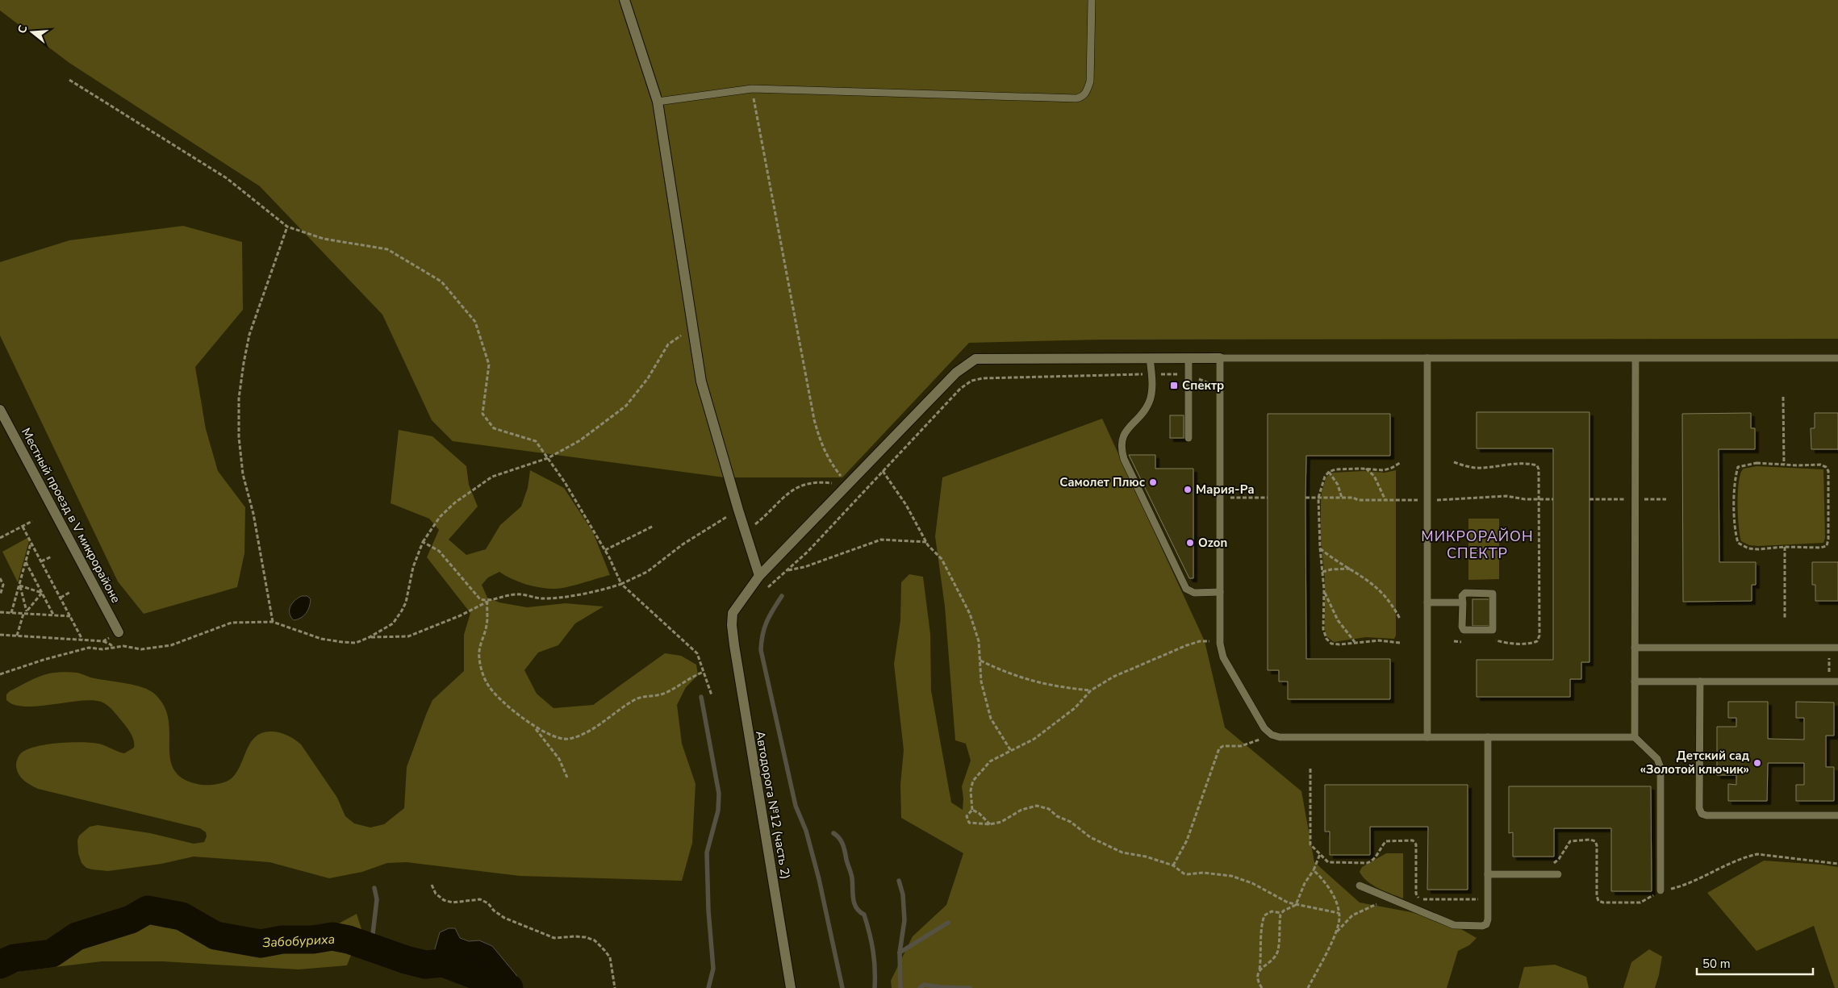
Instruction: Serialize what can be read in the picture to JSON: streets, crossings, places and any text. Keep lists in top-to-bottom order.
{
  "streets": {
    "street": ["Местный проезд в V микрорайоне", "Автодорога №12 (часть 2)"]
  },
  "districts": ["МИКРОРАЙОН СПЕКТР"],
  "water": ["Забобуриха"],
  "places": {
    "transit": ["Спектр"],
    "other": [
      "Самолет Плюс",
      "Мария-Ра",
      "Ozon",
      "Детский сад «Золотой ключик»"
    ]
  },
  "scale_bar": "50 m",
  "north": "left"
}
